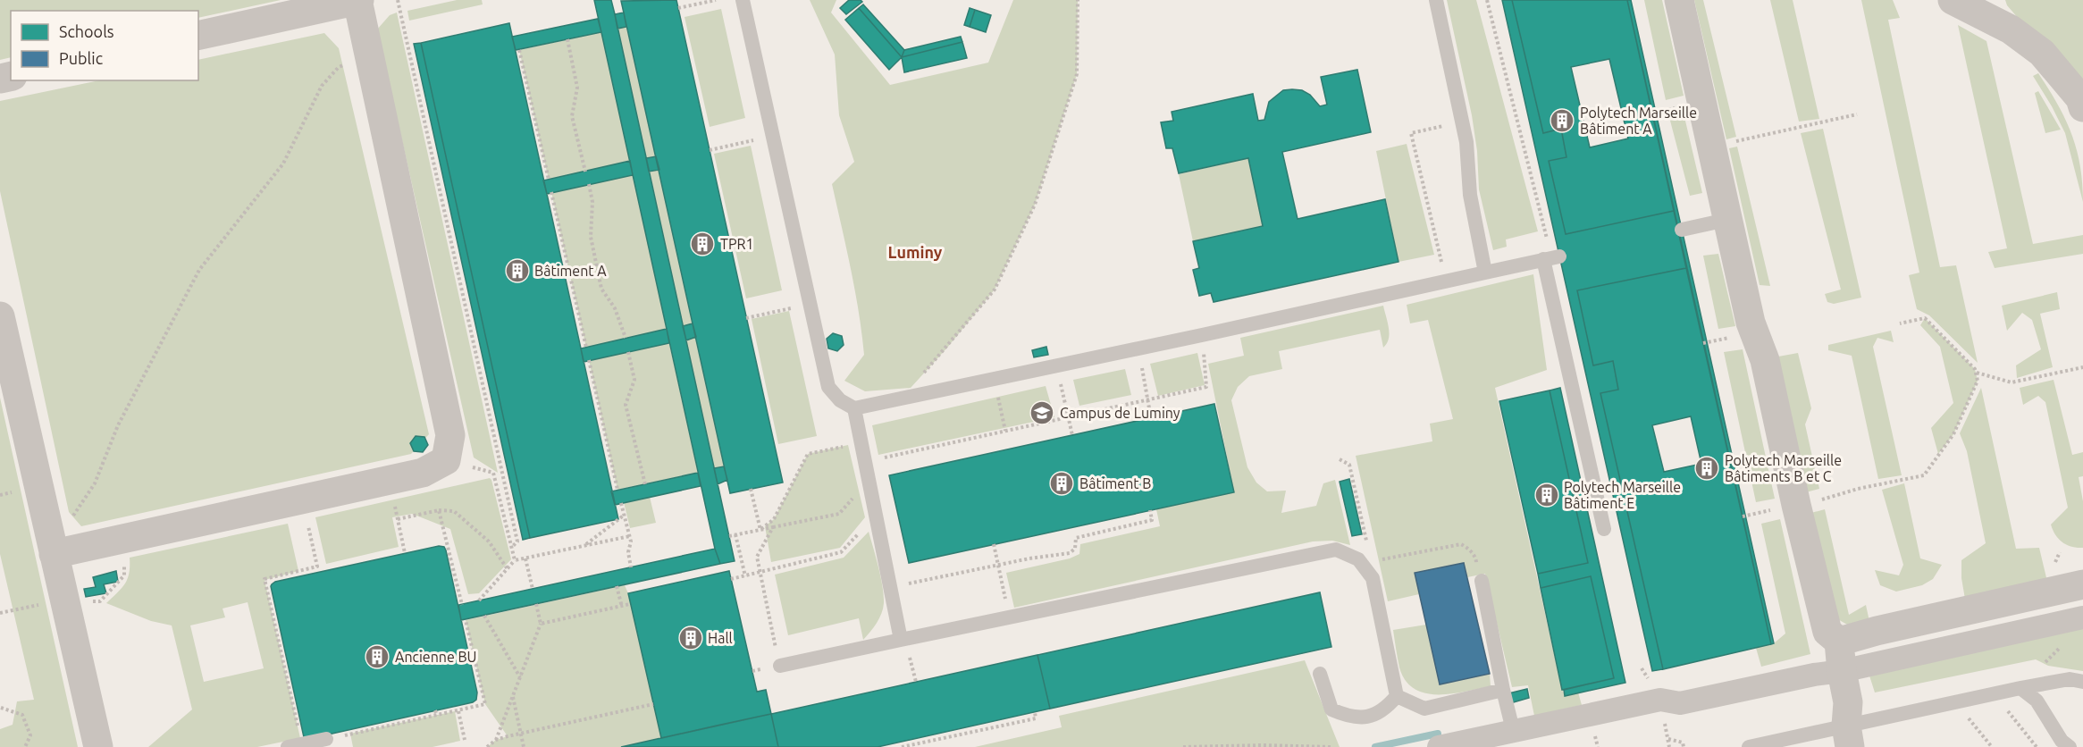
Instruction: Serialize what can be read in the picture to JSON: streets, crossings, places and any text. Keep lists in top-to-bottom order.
{
  "districts": ["Luminy"],
  "places": {
    "building": [
      "Polytech Marseille Bâtiment A",
      "TPR1",
      "Bâtiment A",
      "Polytech Marseille Bâtiments B et C",
      "Bâtiment B",
      "Polytech Marseille Bâtiment E",
      "Hall",
      "Ancienne BU"
    ],
    "school or university": ["Campus de Luminy"]
  },
  "legend": ["Schools", "Public"]
}
